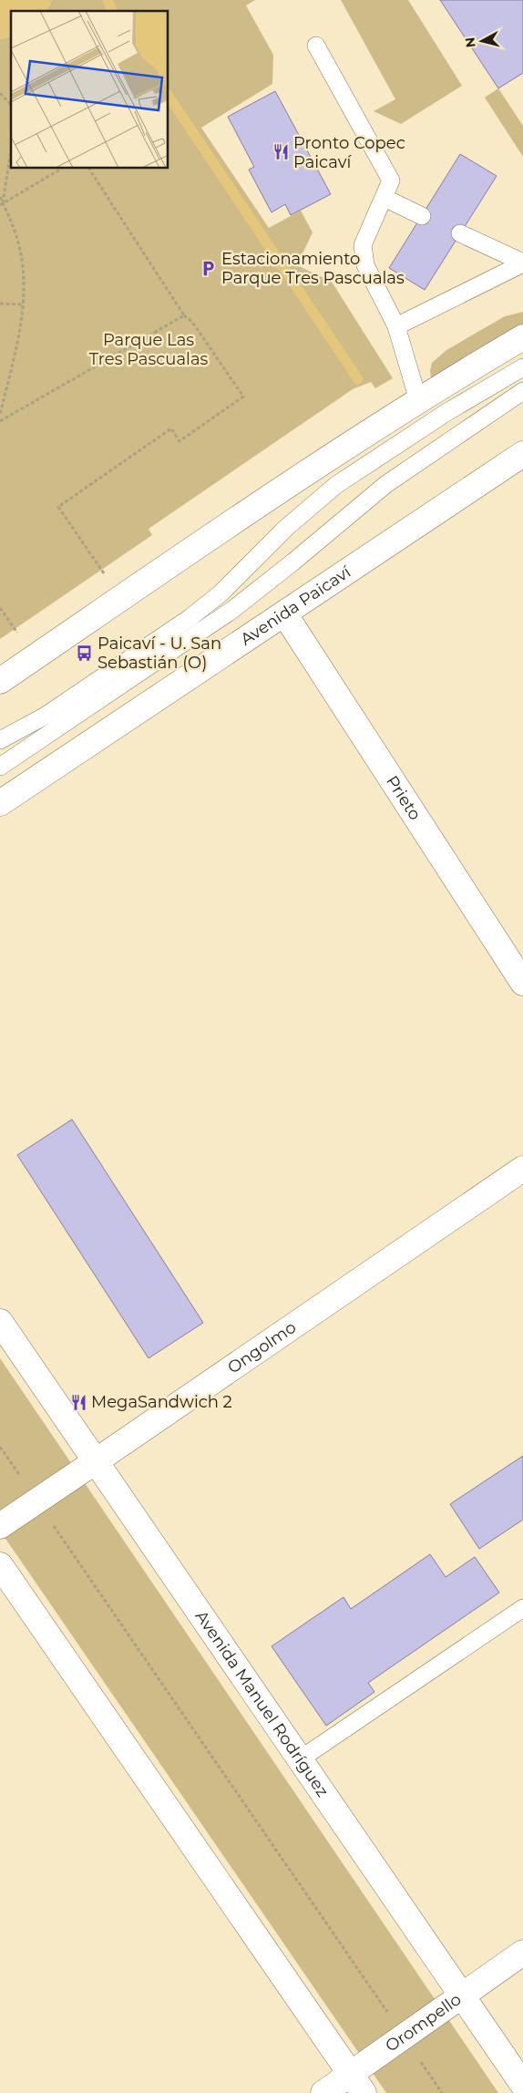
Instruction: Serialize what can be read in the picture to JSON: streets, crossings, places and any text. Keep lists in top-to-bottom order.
{
  "streets": {
    "main road": [
      "Avenida Paicaví",
      "Prieto",
      "Ongolmo",
      "Avenida Manuel Rodríguez",
      "Orompello"
    ]
  },
  "crossings": [
    ["Avenida Paicaví", "Prieto"],
    ["Ongolmo", "Avenida Manuel Rodríguez"],
    ["Avenida Manuel Rodríguez", "Orompello"]
  ],
  "parks": ["Parque Las Tres Pascualas"],
  "places": {
    "restaurant": ["Pronto Copec Paicaví", "MegaSandwich 2"],
    "parking": ["Estacionamiento Parque Tres Pascualas"],
    "bus stop": ["Paicaví - U. San Sebastián (O)"]
  },
  "north": "left"
}
